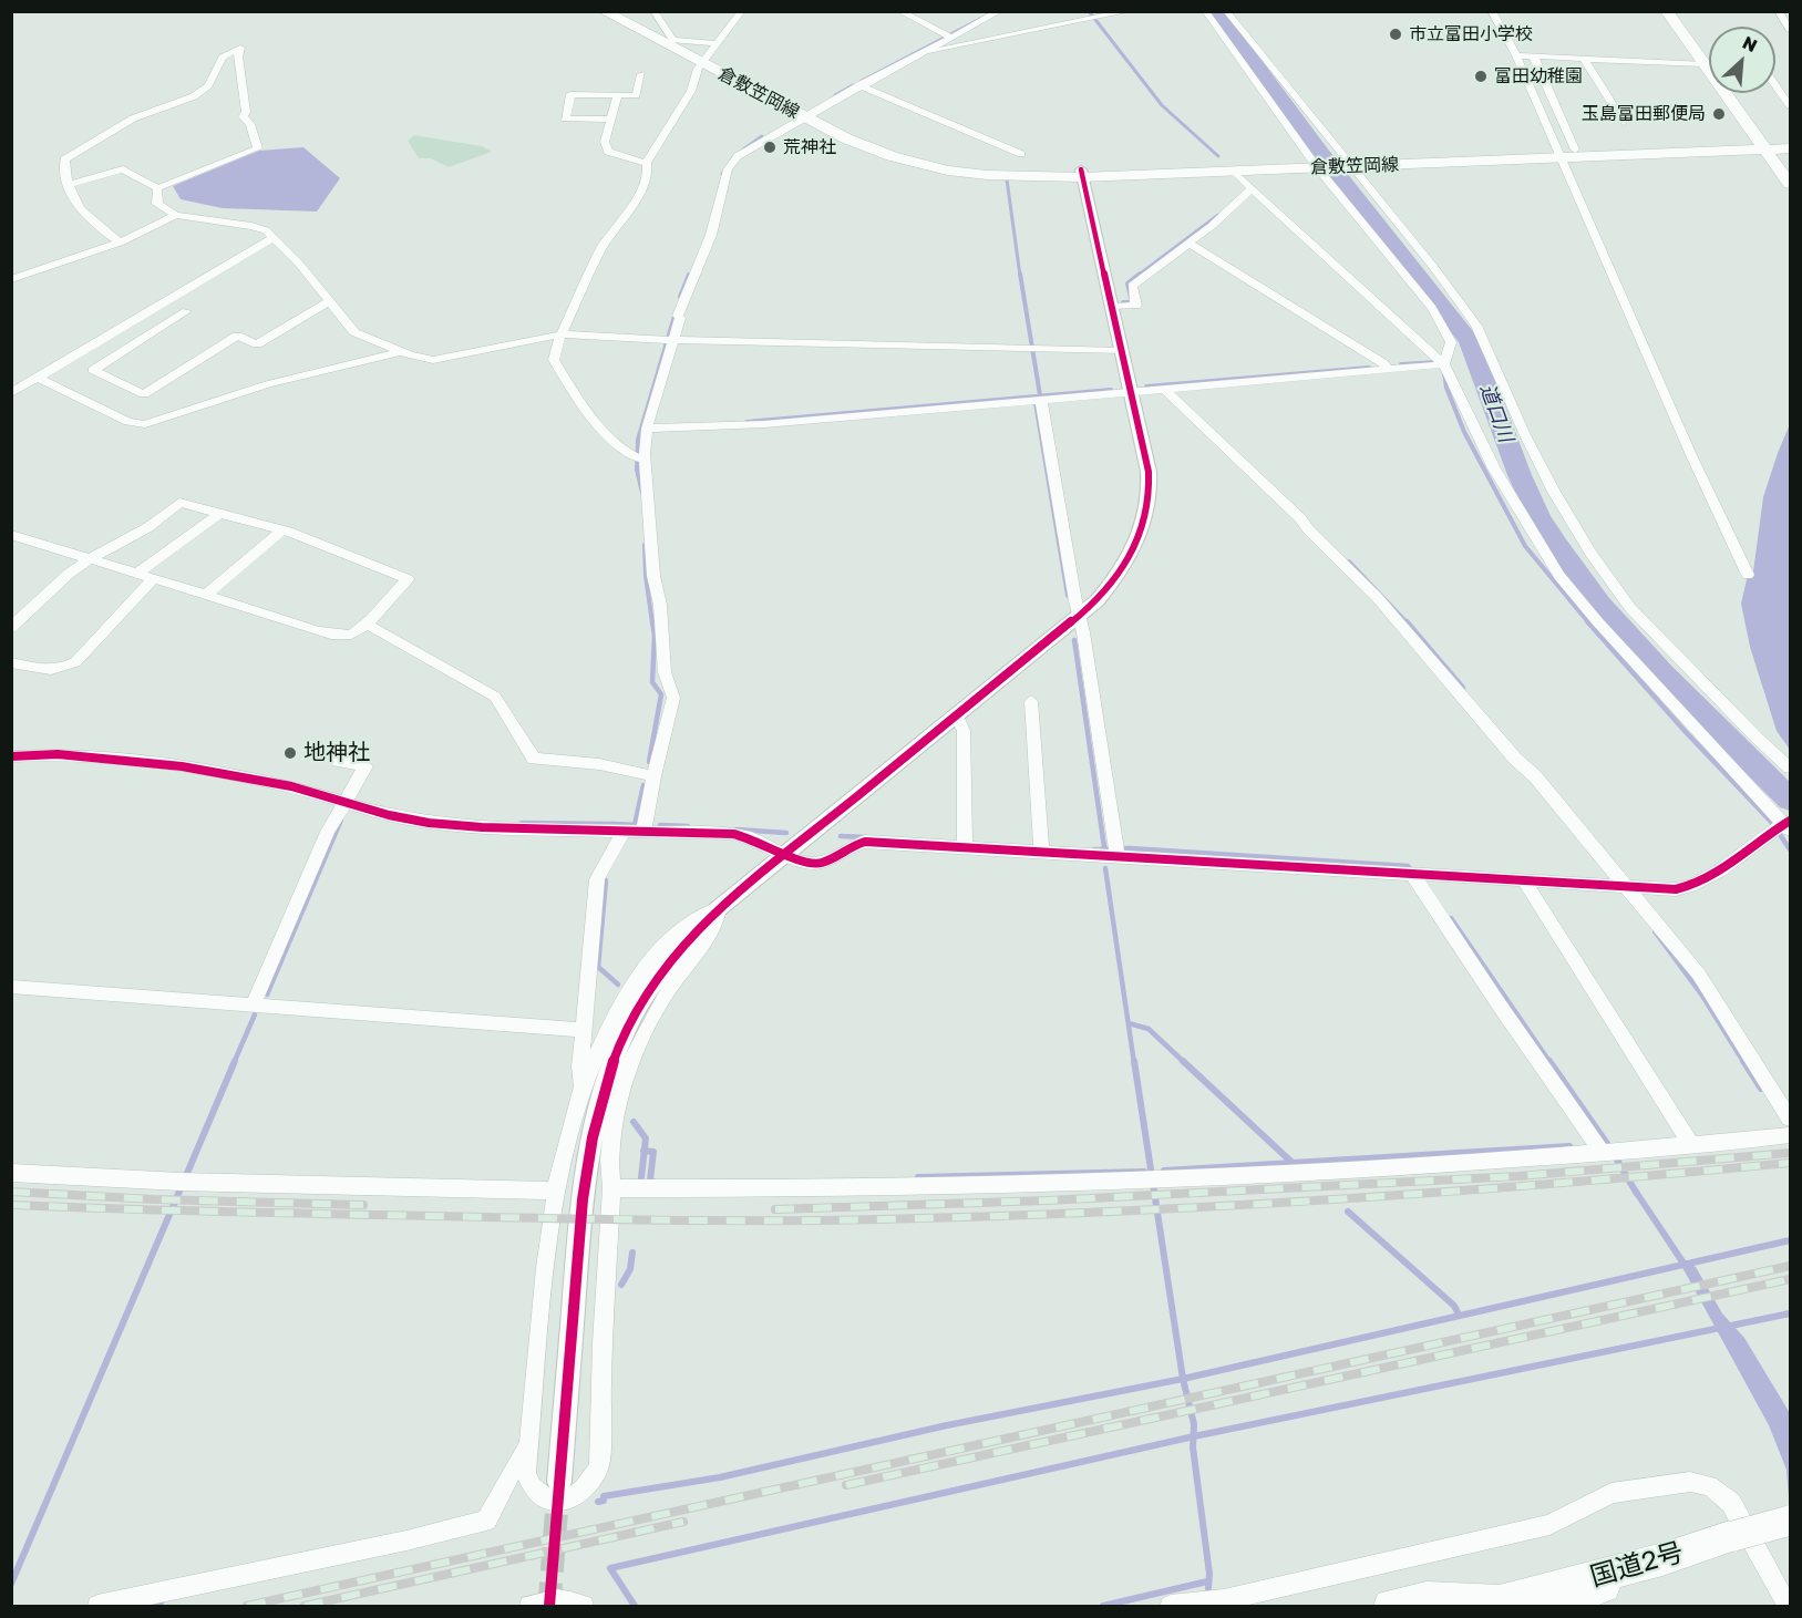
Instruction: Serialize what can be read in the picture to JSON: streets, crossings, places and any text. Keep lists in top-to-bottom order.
{
  "streets": {
    "main road": ["倉敷笠岡線", "国道2号"]
  },
  "water": ["道口川"],
  "places": [
    "市立富田小学校",
    "富田幼稚園",
    "玉島富田郵便局",
    "荒神社",
    "地神社"
  ],
  "north": "top right"
}
